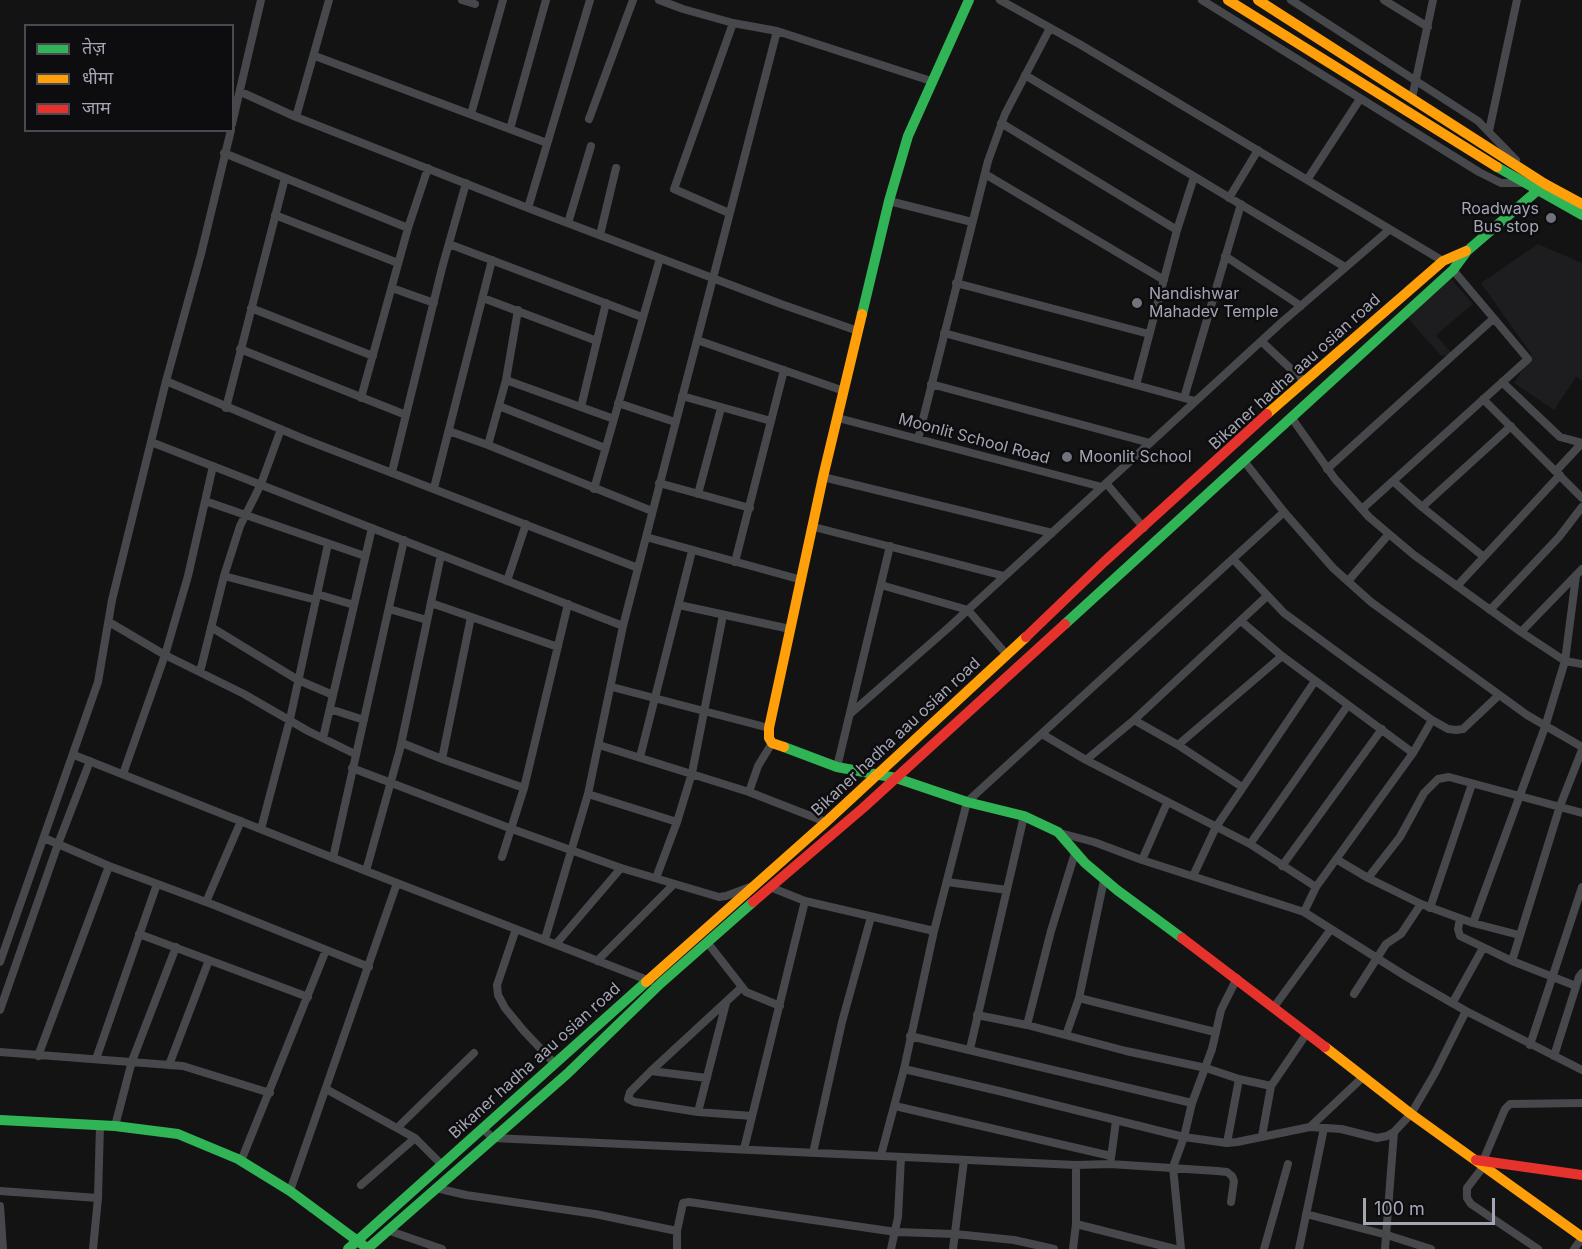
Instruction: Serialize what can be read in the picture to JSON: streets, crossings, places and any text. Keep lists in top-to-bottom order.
{
  "streets": {
    "main road": ["Bikaner hadha aau osian road"],
    "street": ["Moonlit School Road"]
  },
  "places": ["Roadways Bus stop", "Nandishwar Mahadev Temple", "Moonlit School"],
  "legend": ["तेज़", "धीमा", "जाम"],
  "scale_bar": "100 m"
}
